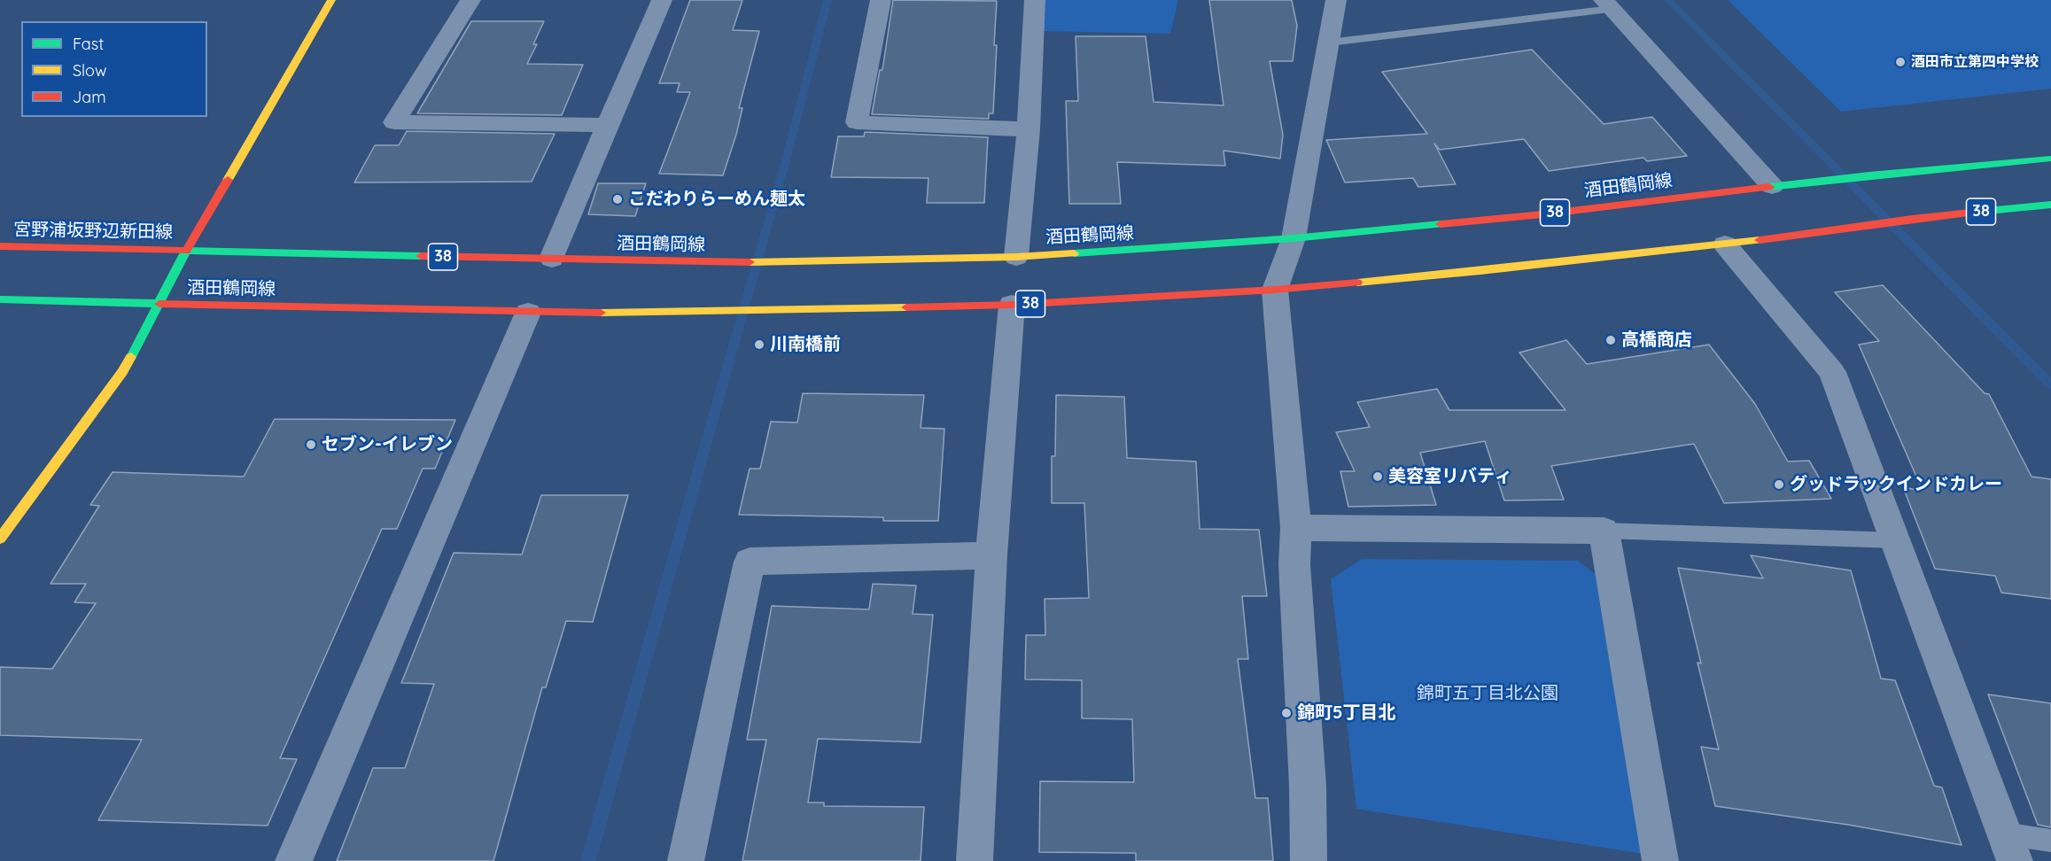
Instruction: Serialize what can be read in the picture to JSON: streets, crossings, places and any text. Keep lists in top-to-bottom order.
{
  "streets": {
    "main road": ["酒田鶴岡線", "38", "宮野浦坂野辺新田線"]
  },
  "crossings": [
    ["酒田鶴岡線", "宮野浦坂野辺新田線"]
  ],
  "parks": ["錦町五丁目北公園"],
  "places": [
    "酒田市立第四中学校",
    "こだわりらーめん麺太",
    "高橋商店",
    "川南橋前",
    "セブン-イレブン",
    "美容室リバティ",
    "グッドラックインドカレー",
    "錦町5丁目北"
  ],
  "legend": ["Fast", "Slow", "Jam"]
}
